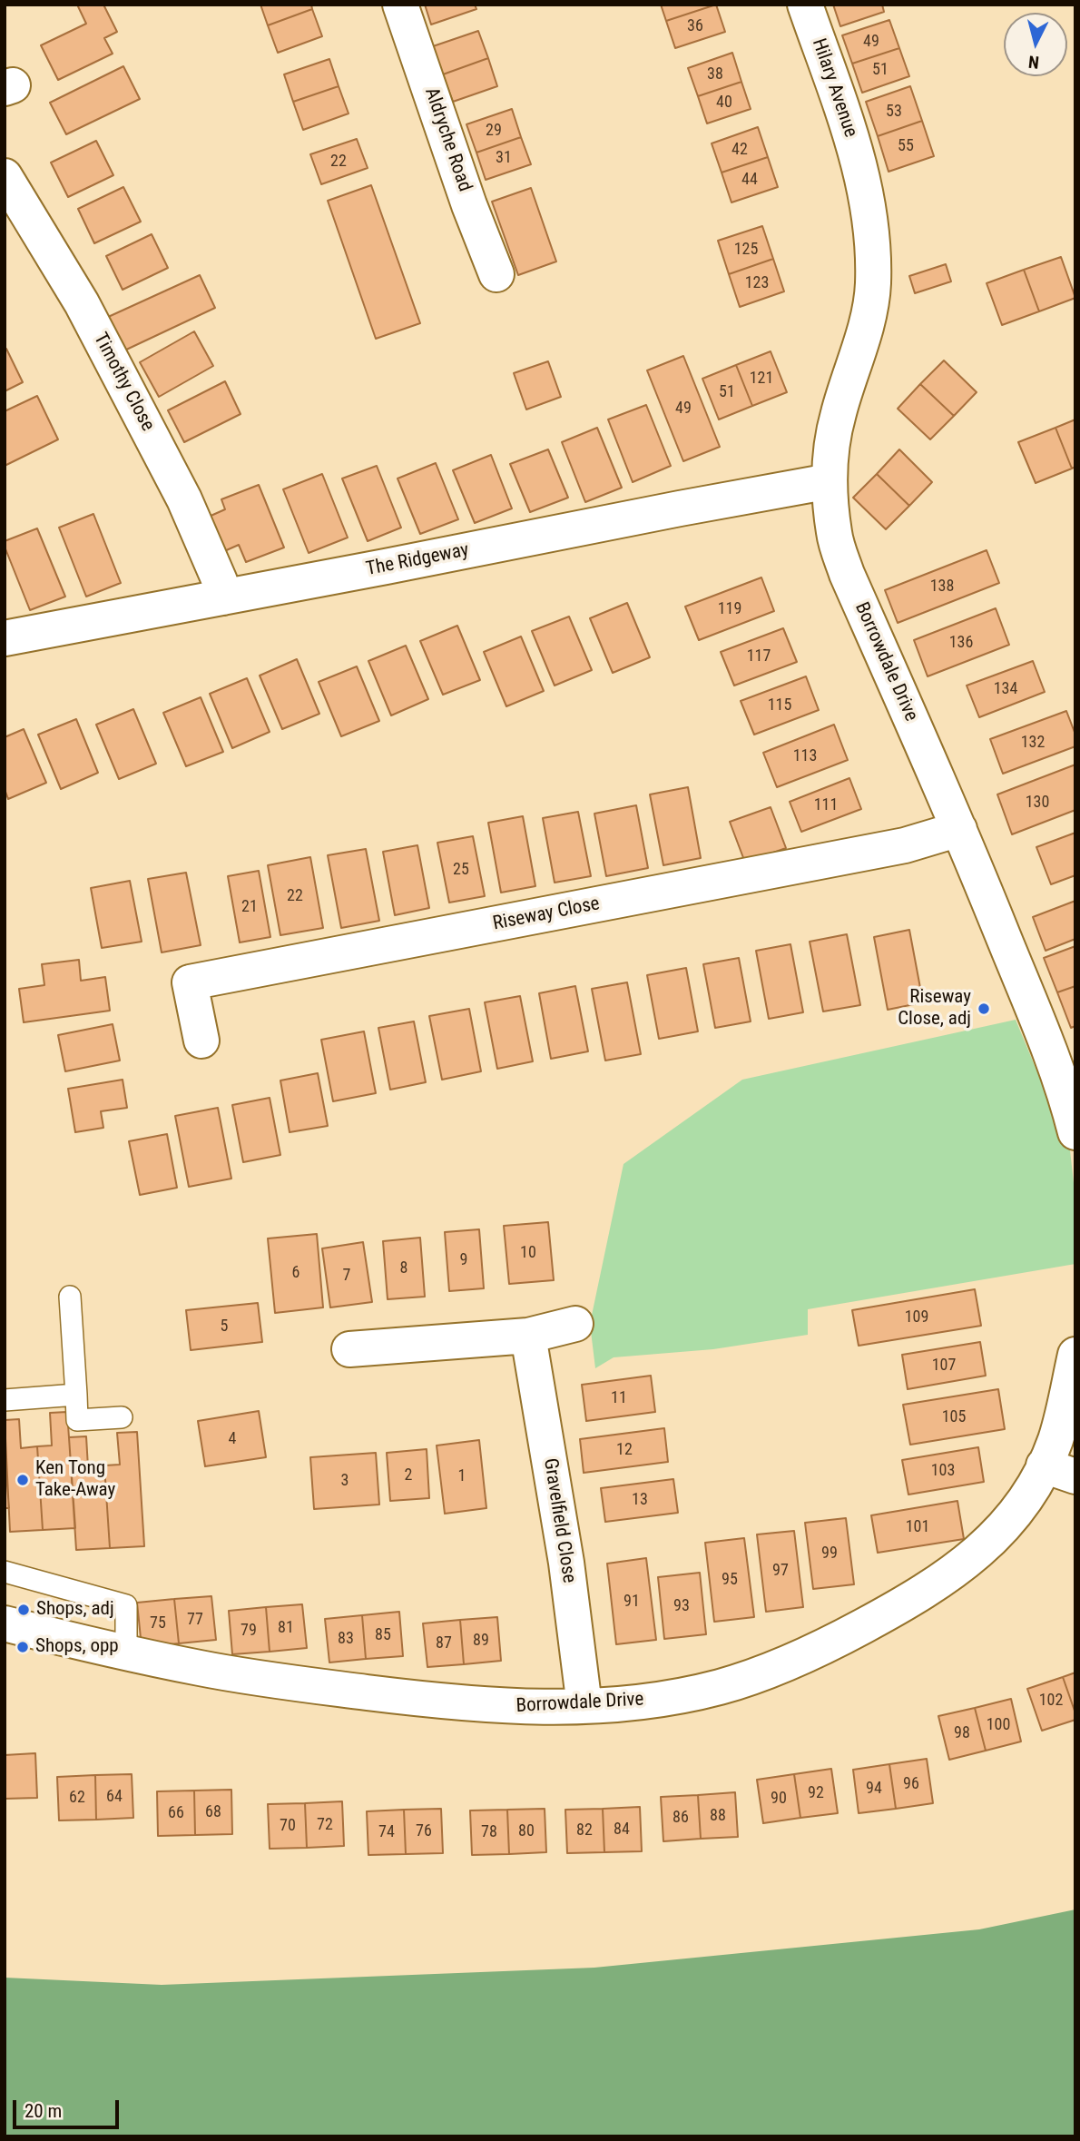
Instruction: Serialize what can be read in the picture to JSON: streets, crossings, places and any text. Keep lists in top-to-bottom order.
{
  "streets": {
    "street": [
      "Hilary Avenue",
      "Aldryche Road",
      "Timothy Close",
      "The Ridgeway",
      "Borrowdale Drive",
      "Riseway Close",
      "Gravelfield Close"
    ]
  },
  "crossings": [
    ["Hilary Avenue", "Borrowdale Drive"],
    ["Timothy Close", "The Ridgeway"],
    ["The Ridgeway", "Borrowdale Drive"],
    ["Borrowdale Drive", "Riseway Close"],
    ["Borrowdale Drive", "Gravelfield Close"]
  ],
  "places": [
    "Riseway Close, adj",
    "Ken Tong Take-Away",
    "Shops, adj",
    "Shops, opp"
  ],
  "house_numbers": [
    "36",
    "49",
    "51",
    "38",
    "40",
    "53",
    "29",
    "55",
    "42",
    "31",
    "22",
    "44",
    "125",
    "123",
    "121",
    "51",
    "49",
    "138",
    "119",
    "136",
    "117",
    "134",
    "115",
    "132",
    "113",
    "130",
    "111",
    "25",
    "22",
    "21",
    "10",
    "9",
    "8",
    "6",
    "7",
    "109",
    "5",
    "107",
    "11",
    "105",
    "4",
    "12",
    "103",
    "2",
    "1",
    "3",
    "13",
    "101",
    "99",
    "97",
    "95",
    "91",
    "93",
    "77",
    "75",
    "81",
    "79",
    "85",
    "83",
    "89",
    "87",
    "102",
    "100",
    "98",
    "96",
    "94",
    "92",
    "64",
    "62",
    "90",
    "68",
    "66",
    "88",
    "86",
    "72",
    "70",
    "84",
    "82",
    "76",
    "80",
    "74",
    "78"
  ],
  "scale_bar": "20 m",
  "north": "bottom"
}
